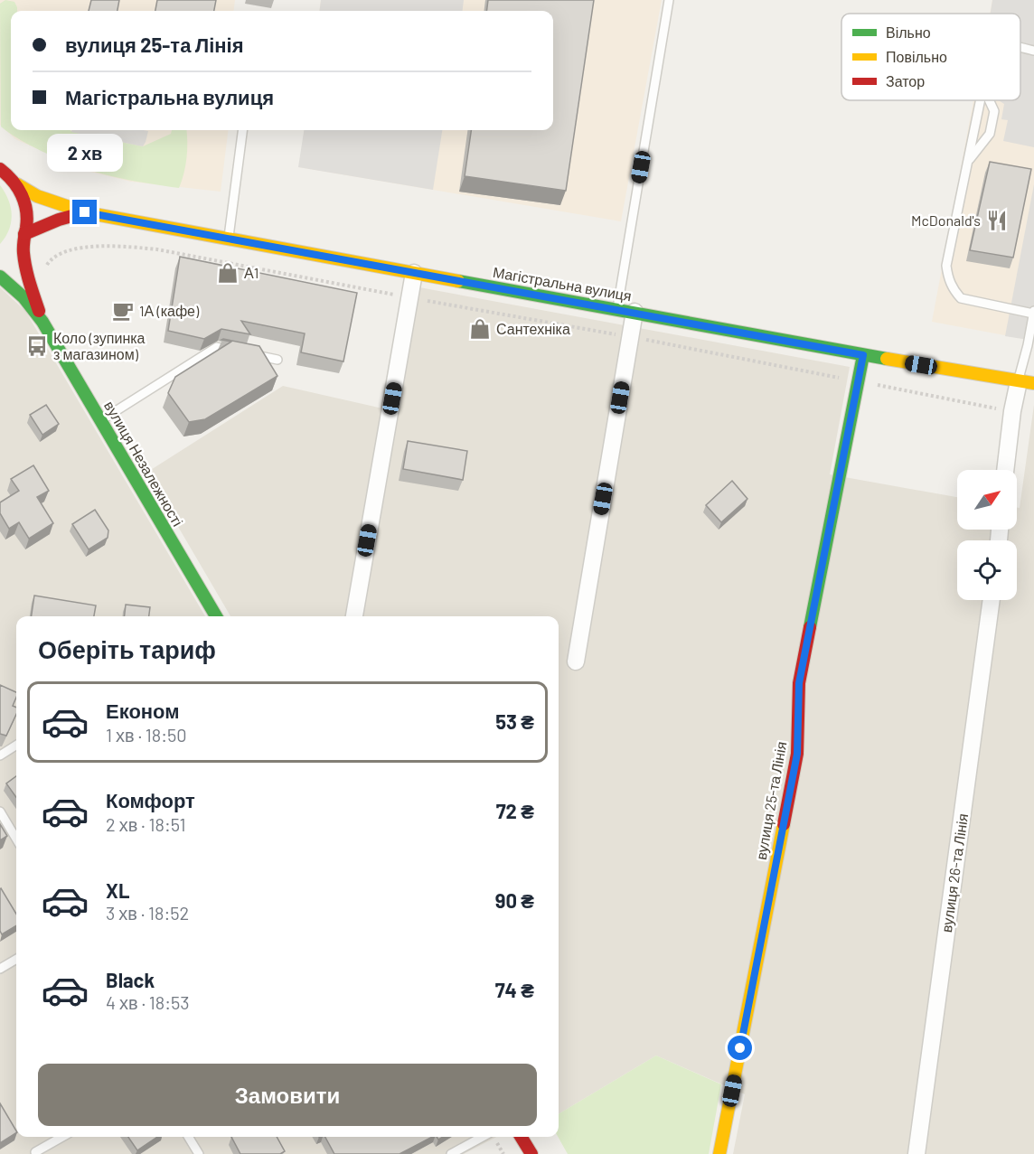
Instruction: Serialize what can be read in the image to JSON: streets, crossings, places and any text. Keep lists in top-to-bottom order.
{
  "streets": {
    "main road": ["Магістральна вулиця", "вулиця Незалежності", "вулиця 25-та Лінія"],
    "street": ["вулиця 26-та Лінія"]
  },
  "crossings": [
    ["Магістральна вулиця", "вулиця 25-та Лінія"]
  ],
  "places": {
    "restaurant": ["McDonald's"],
    "shop": ["А1", "Сантехніка"],
    "cafe": ["1А (кафе)"],
    "bus stop": ["Коло (зупинка з магазином)"]
  },
  "legend": ["Вільно", "Повільно", "Затор"],
  "north": "top right",
  "page": {
    "banner": ["вулиця 25-та Лінія", "Магістральна вулиця"],
    "bubble": "2 хв",
    "heading": "Оберіть тариф",
    "list": [
      {
        "name": "Економ",
        "note": "1 хв · 18:50",
        "value": "53 ₴"
      },
      {
        "name": "Комфорт",
        "note": "2 хв · 18:51",
        "value": "72 ₴"
      },
      {
        "name": "XL",
        "note": "3 хв · 18:52",
        "value": "90 ₴"
      },
      {
        "name": "Black",
        "note": "4 хв · 18:53",
        "value": "74 ₴"
      }
    ],
    "buttons": "Замовити"
  }
}
